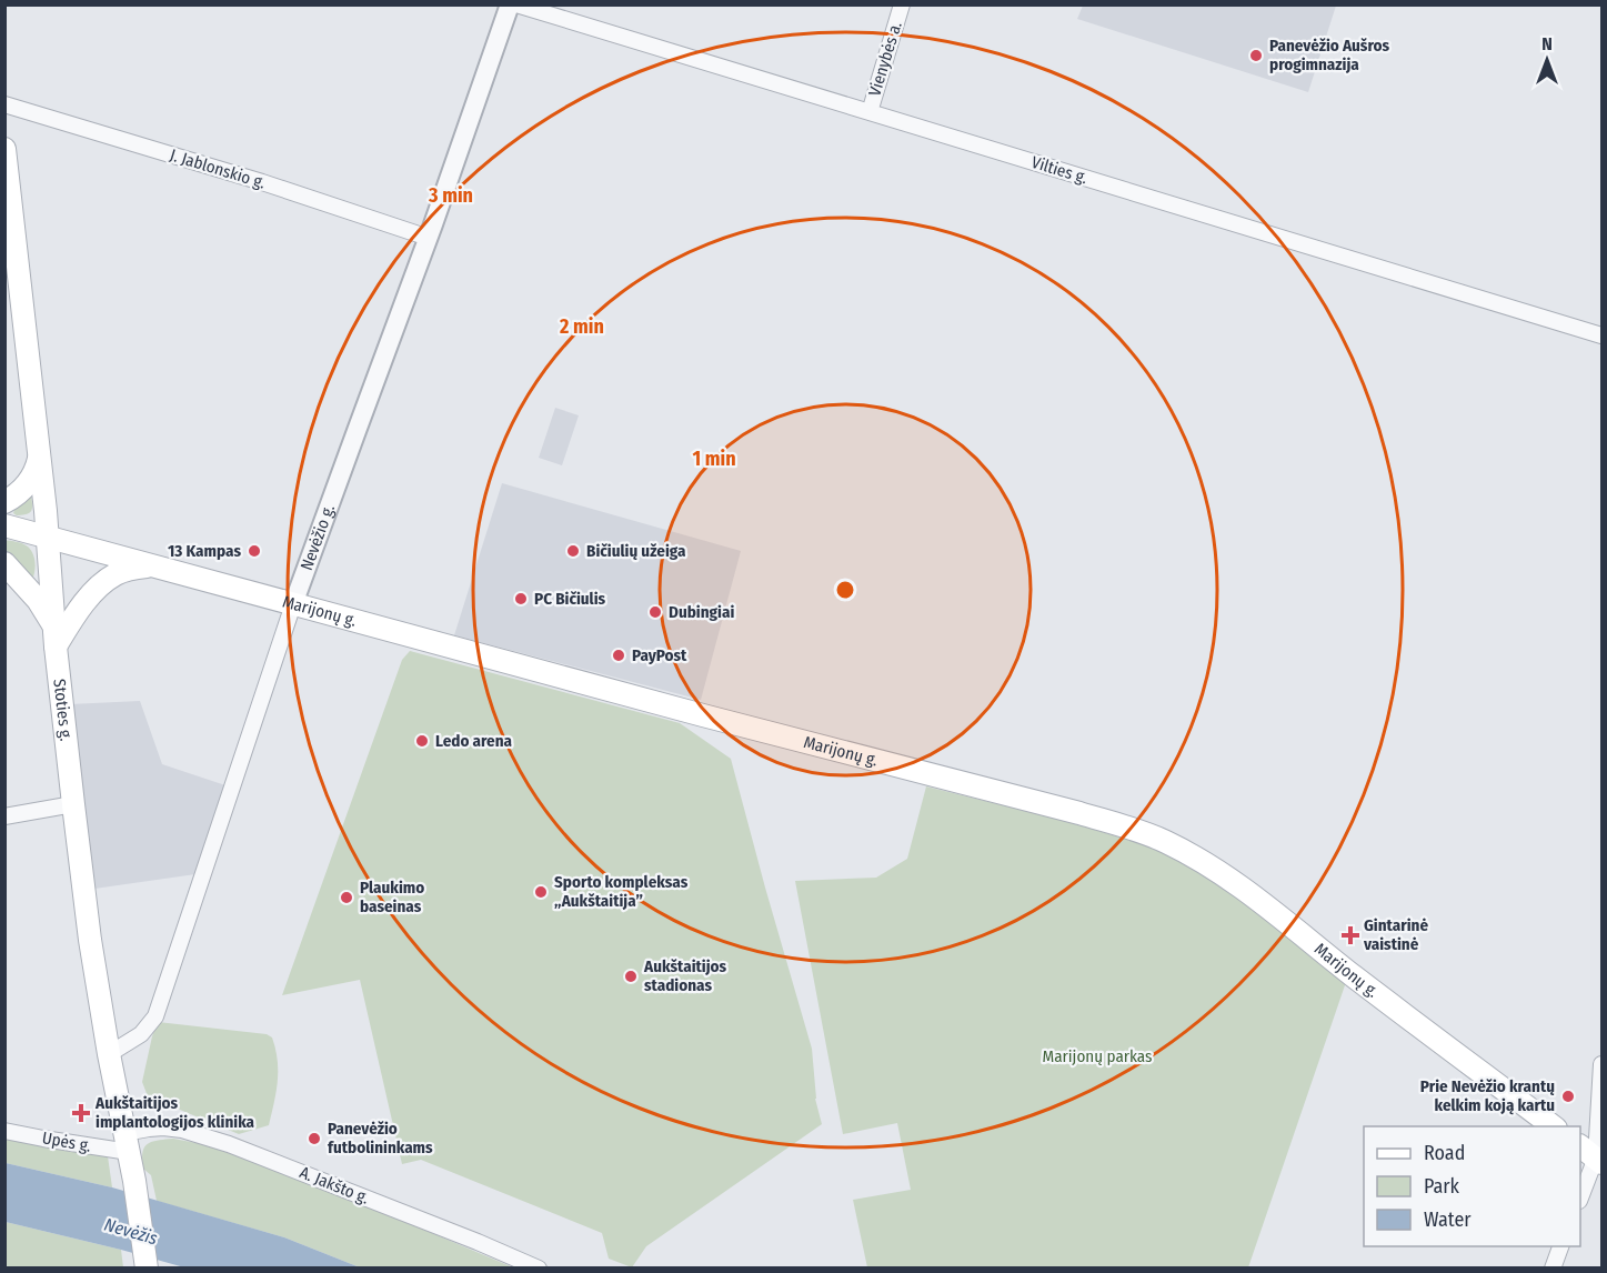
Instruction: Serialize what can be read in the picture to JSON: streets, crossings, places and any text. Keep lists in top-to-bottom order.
{
  "streets": {
    "main road": ["Marijonų g.", "Stoties g."],
    "street": [
      "Vienybės a.",
      "J. Jablonskio g.",
      "Vilties g.",
      "Nevėžio g.",
      "Upės g.",
      "A. Jakšto g."
    ]
  },
  "crossings": [
    ["Vienybės a.", "Vilties g."],
    ["J. Jablonskio g.", "Nevėžio g."],
    ["Nevėžio g.", "Marijonų g."],
    ["Nevėžio g.", "Stoties g."],
    ["Marijonų g.", "Stoties g."],
    ["Stoties g.", "Upės g."],
    ["Stoties g.", "A. Jakšto g."],
    ["Upės g.", "A. Jakšto g."]
  ],
  "water": ["Nevėžis"],
  "parks": ["Marijonų parkas"],
  "places": {
    "other": [
      "Panevėžio Aušros progimnazija",
      "13 Kampas",
      "Bičiulių užeiga",
      "PC Bičiulis",
      "Dubingiai",
      "PayPost",
      "Ledo arena",
      "Sporto kompleksas „Aukštaitija”",
      "Plaukimo baseinas",
      "Aukštaitijos stadionas",
      "Prie Nevėžio krantų kelkim koją kartu",
      "Panevėžio futbolininkams"
    ],
    "health": ["Gintarinė vaistinė", "Aukštaitijos implantologijos klinika"]
  },
  "legend": ["Road", "Park", "Water"],
  "north": "top",
  "rings": ["3 min", "2 min", "1 min"]
}
